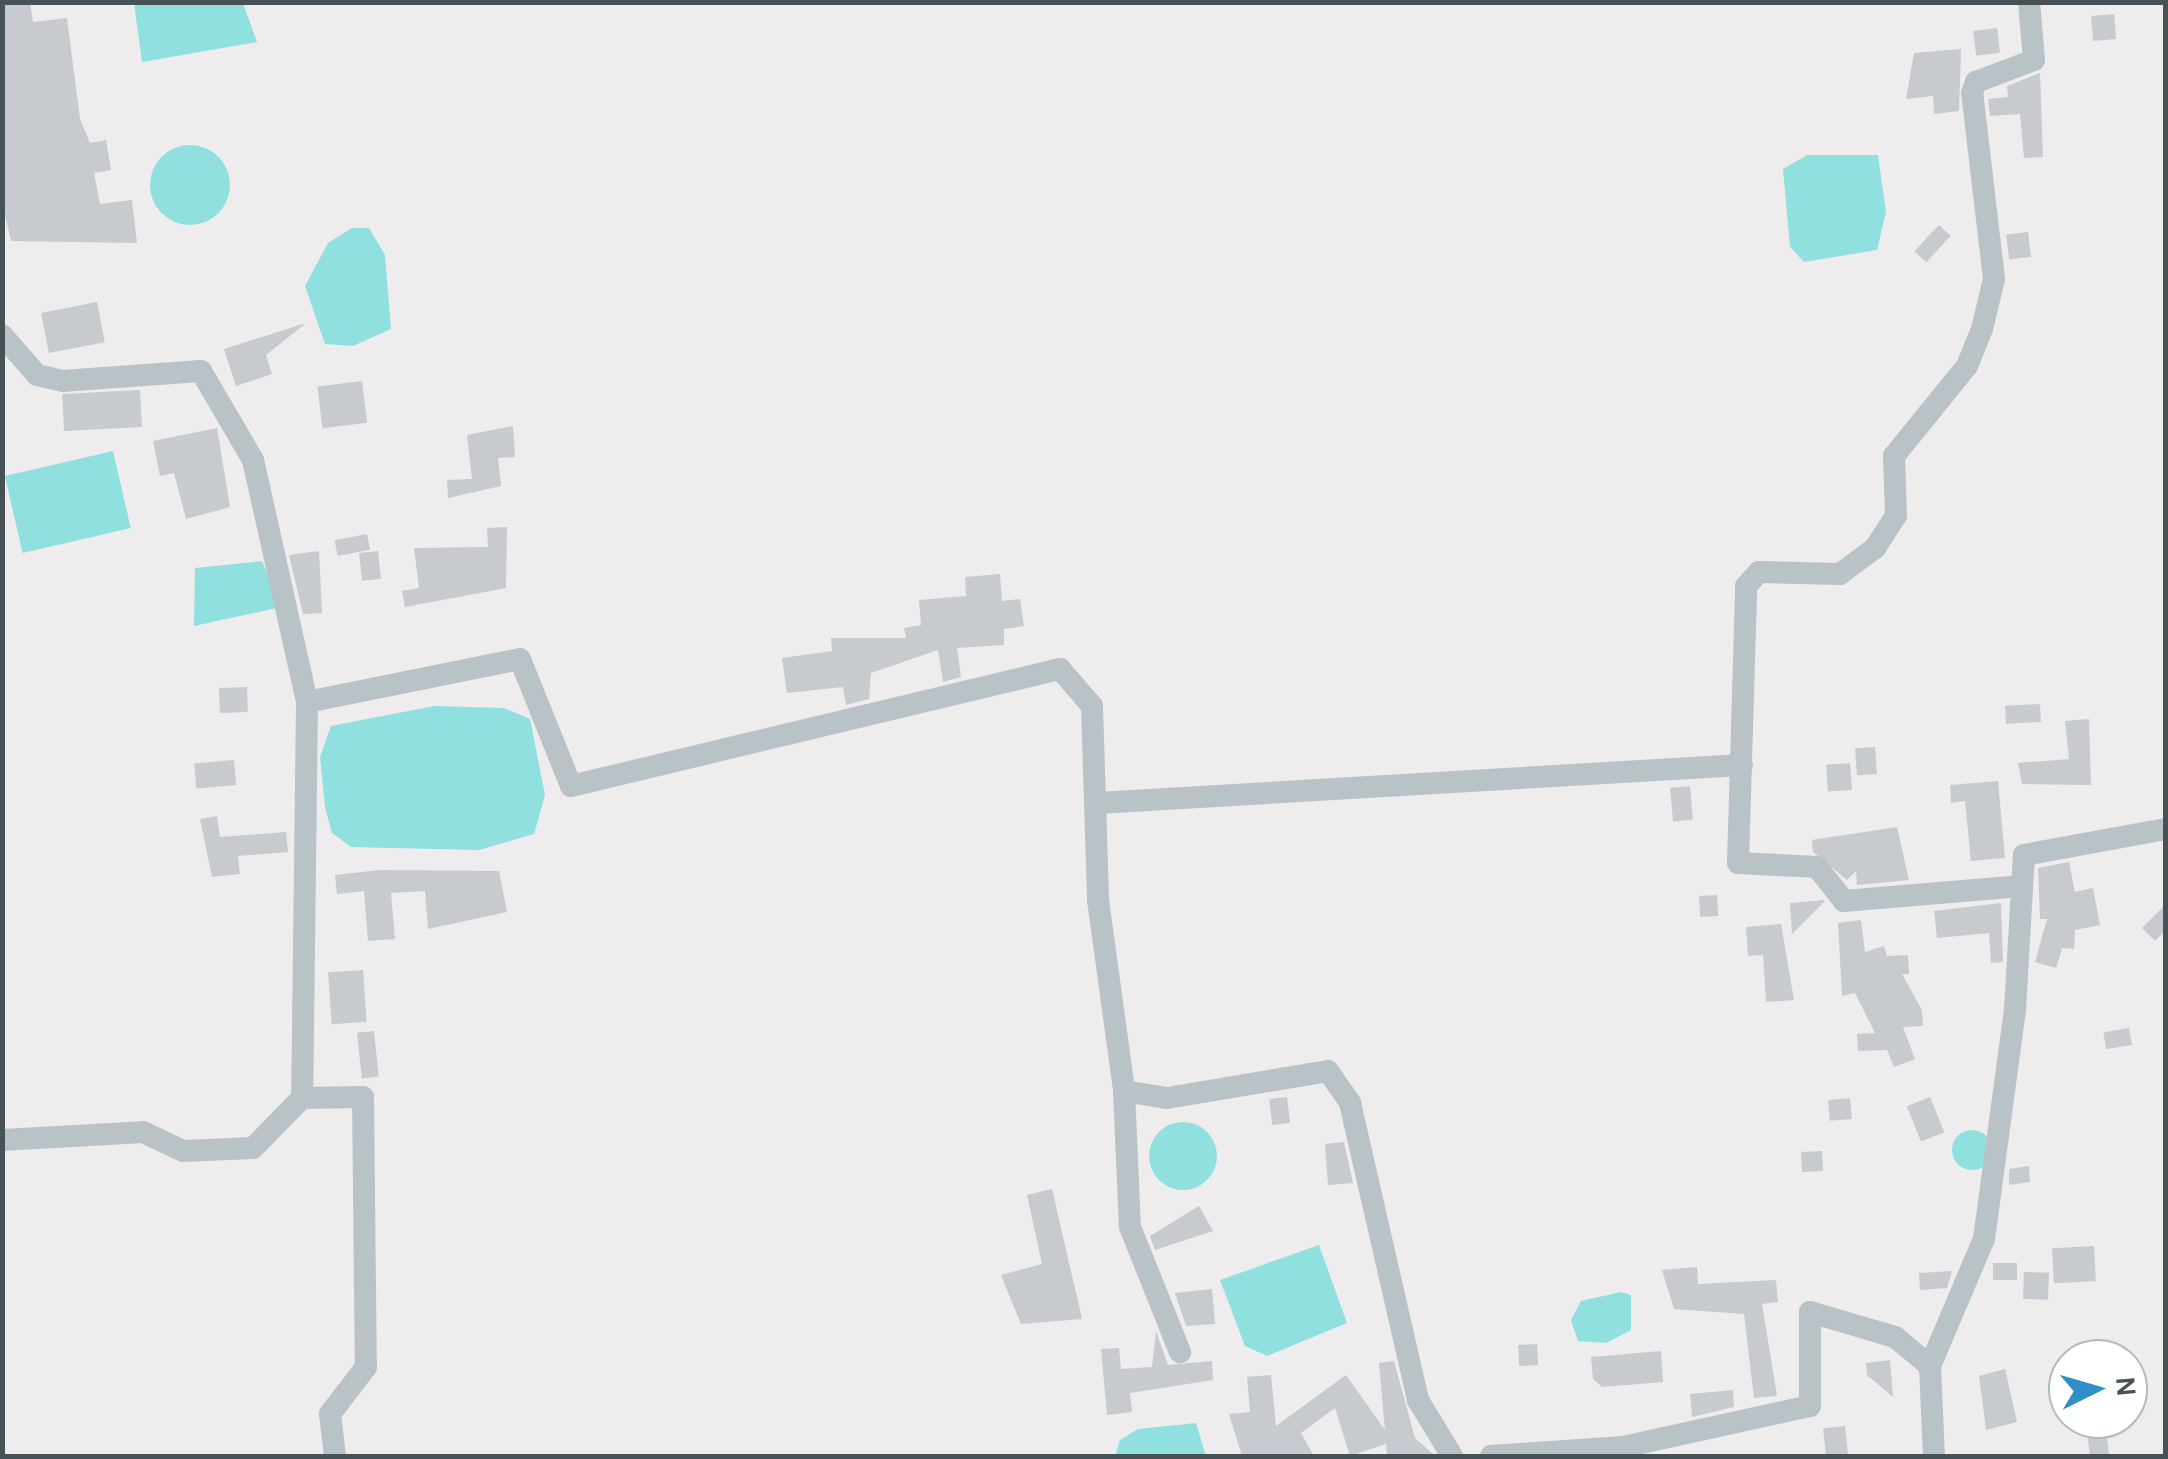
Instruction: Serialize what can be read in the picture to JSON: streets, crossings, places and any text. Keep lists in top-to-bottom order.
{
  "north": "right"
}
